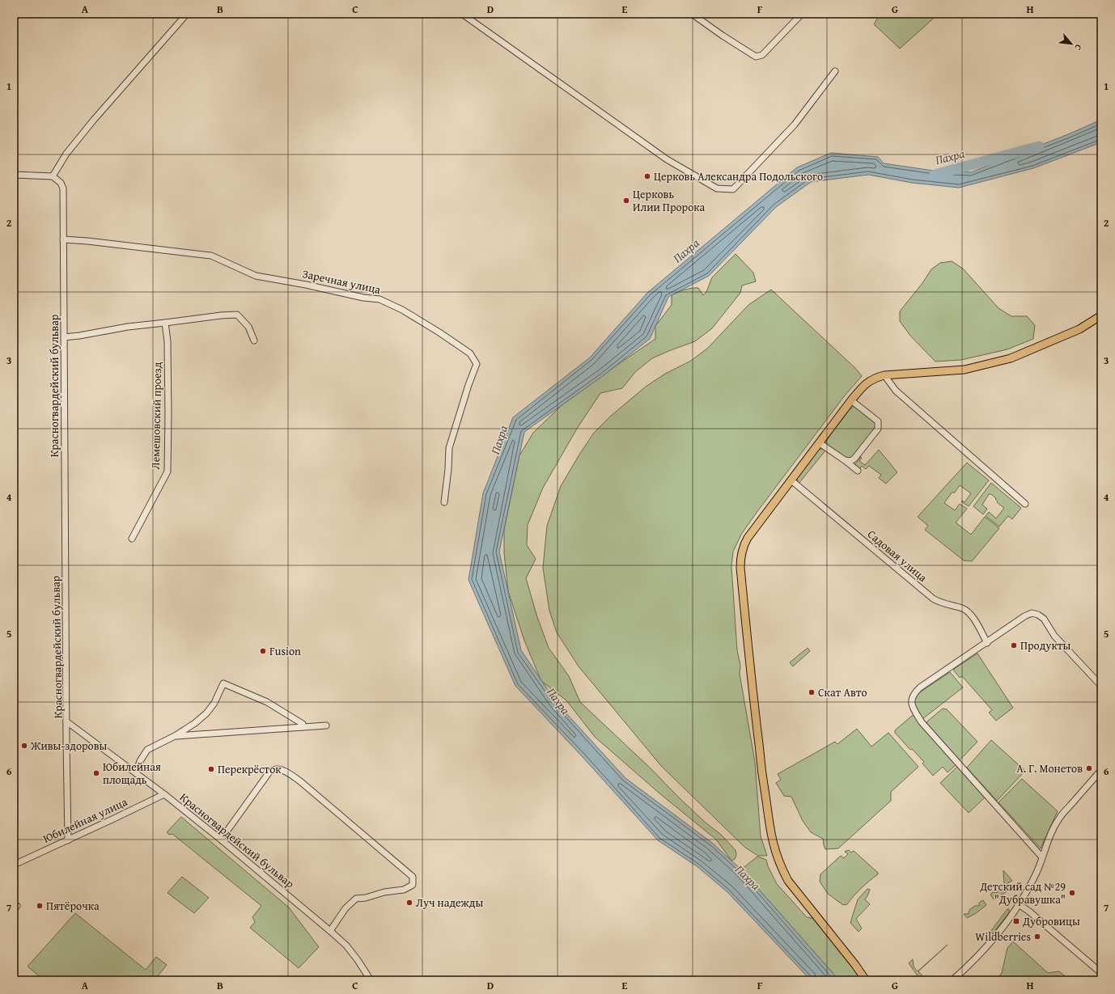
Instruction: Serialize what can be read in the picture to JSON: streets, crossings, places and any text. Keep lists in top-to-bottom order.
{
  "streets": {
    "street": [
      "Заречная улица",
      "Красногвардейский бульвар",
      "Лемешовский проезд",
      "Садовая улица",
      "Юбилейная улица"
    ]
  },
  "crossings": [
    ["Заречная улица", "Красногвардейский бульвар"],
    ["Красногвардейский бульвар", "Юбилейная улица"]
  ],
  "water": ["Пахра"],
  "places": {
    "other": [
      "Церковь Александра Подольского",
      "Церковь Илии Пророка",
      "Продукты",
      "Fusion",
      "Скат Авто",
      "Живы-здоровы",
      "А. Г. Монетов",
      "Перекрёсток",
      "Юбилейная площадь",
      "Детский сад №29 \"Дубравушка\"",
      "Луч надежды",
      "Пятёрочка",
      "Wildberries"
    ],
    "transit": ["Дубровицы"]
  },
  "north": "bottom right",
  "grid": {
    "columns": [
      "A",
      "B",
      "C",
      "D",
      "E",
      "F",
      "G",
      "H"
    ],
    "rows": [
      "1",
      "2",
      "3",
      "4",
      "5",
      "6",
      "7"
    ]
  }
}
